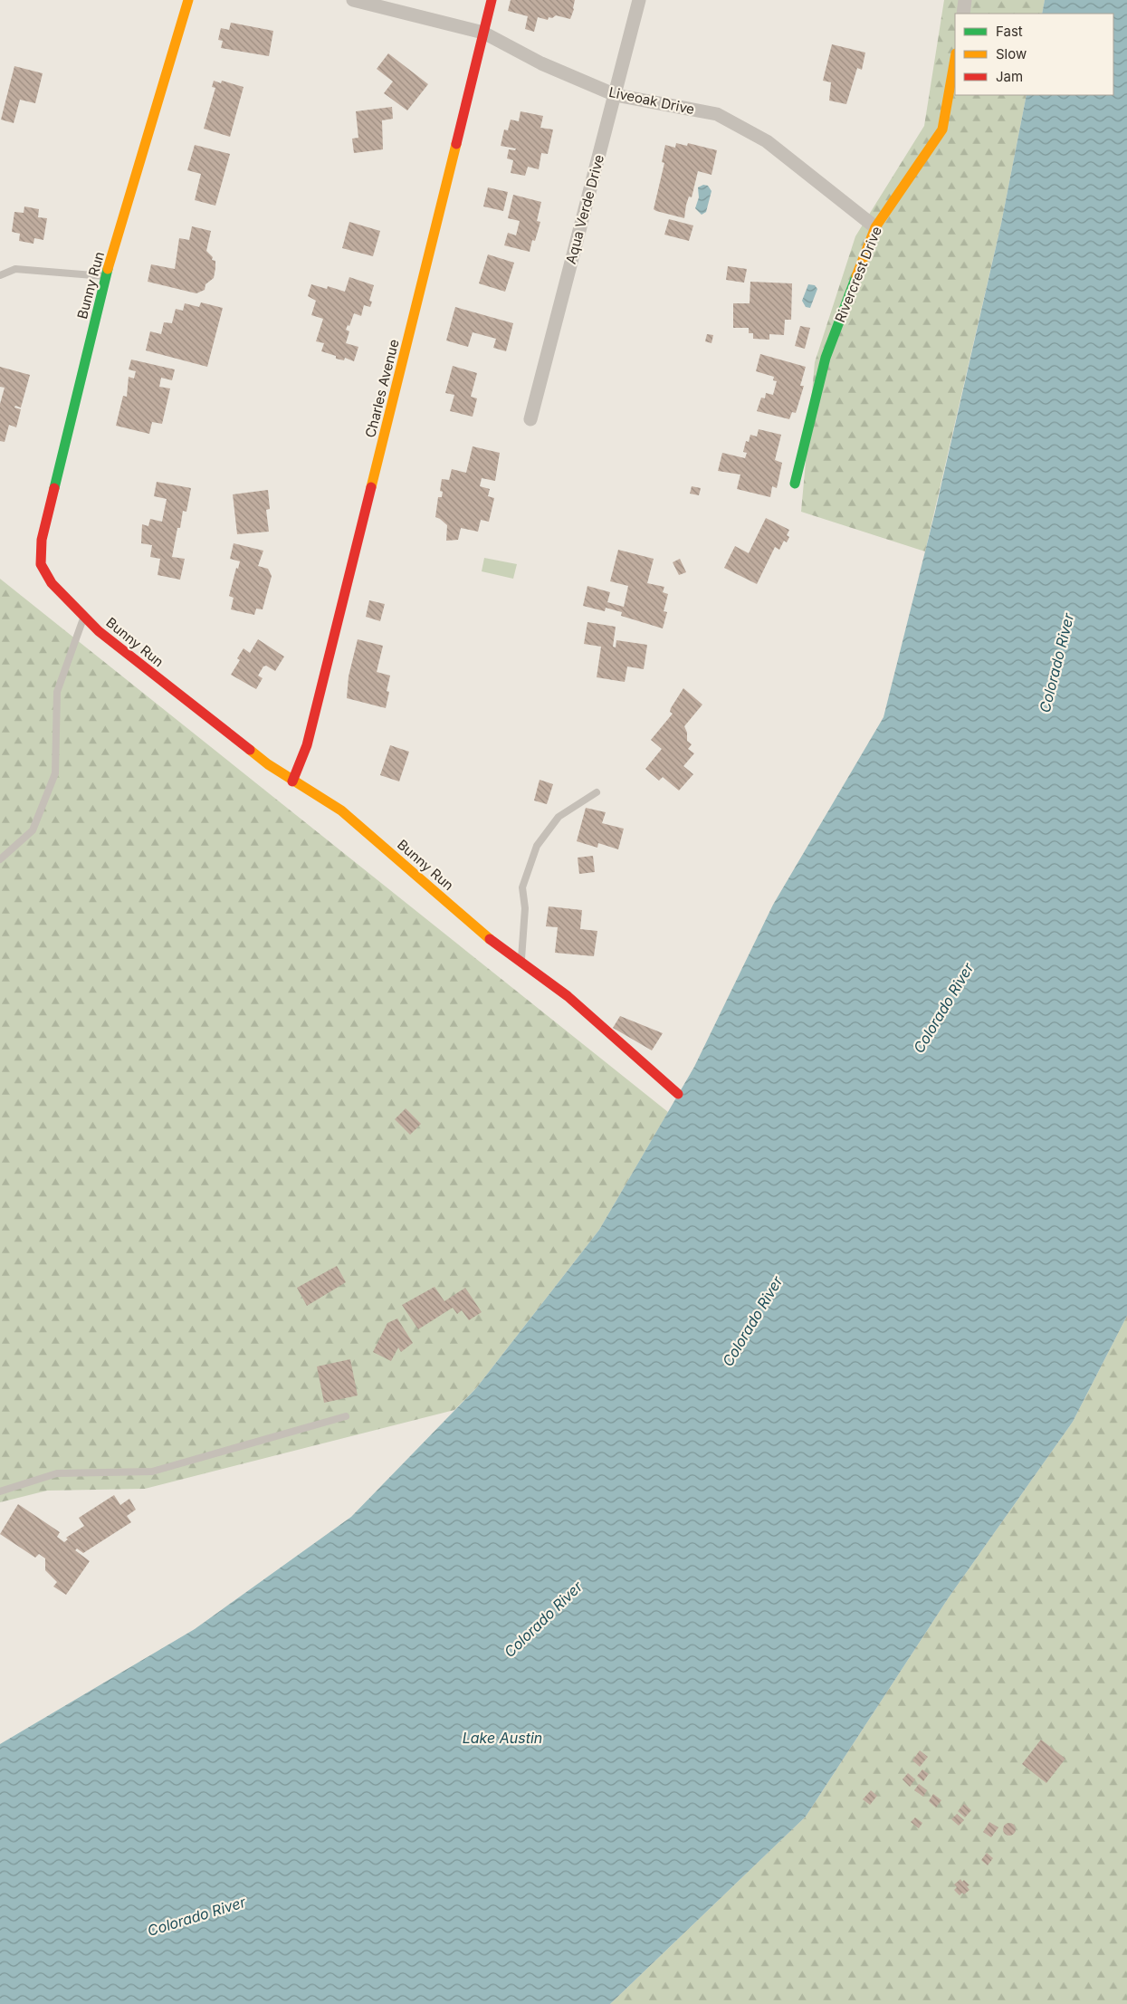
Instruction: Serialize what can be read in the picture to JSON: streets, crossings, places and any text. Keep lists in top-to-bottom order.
{
  "streets": {
    "street": [
      "Liveoak Drive",
      "Aqua Verde Drive",
      "Rivercrest Drive",
      "Bunny Run",
      "Charles Avenue"
    ]
  },
  "crossings": [
    ["Liveoak Drive", "Aqua Verde Drive"],
    ["Liveoak Drive", "Rivercrest Drive"],
    ["Liveoak Drive", "Charles Avenue"],
    ["Bunny Run", "Charles Avenue"]
  ],
  "water": ["Colorado River", "Lake Austin"],
  "legend": ["Fast", "Slow", "Jam"]
}
